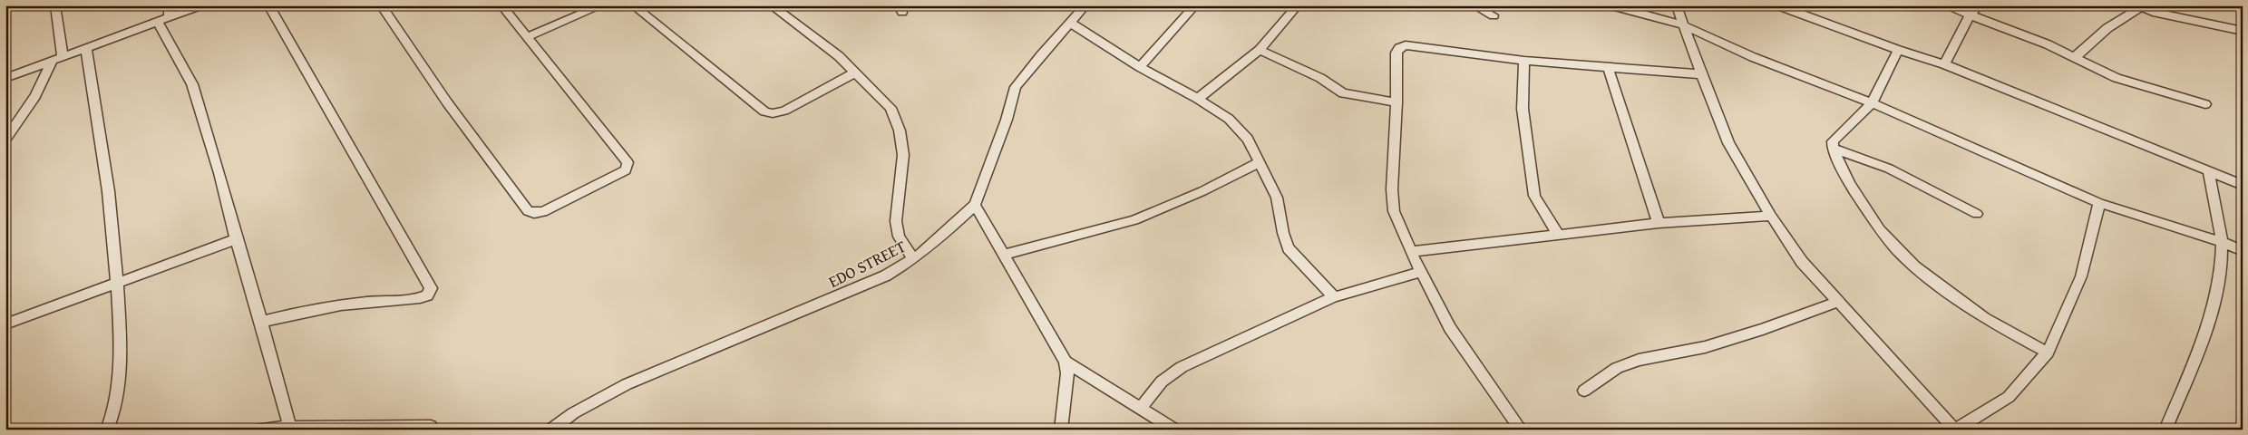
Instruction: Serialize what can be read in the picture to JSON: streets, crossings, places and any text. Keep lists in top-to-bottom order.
{
  "streets": {
    "street": ["EDO STREET"]
  }
}
